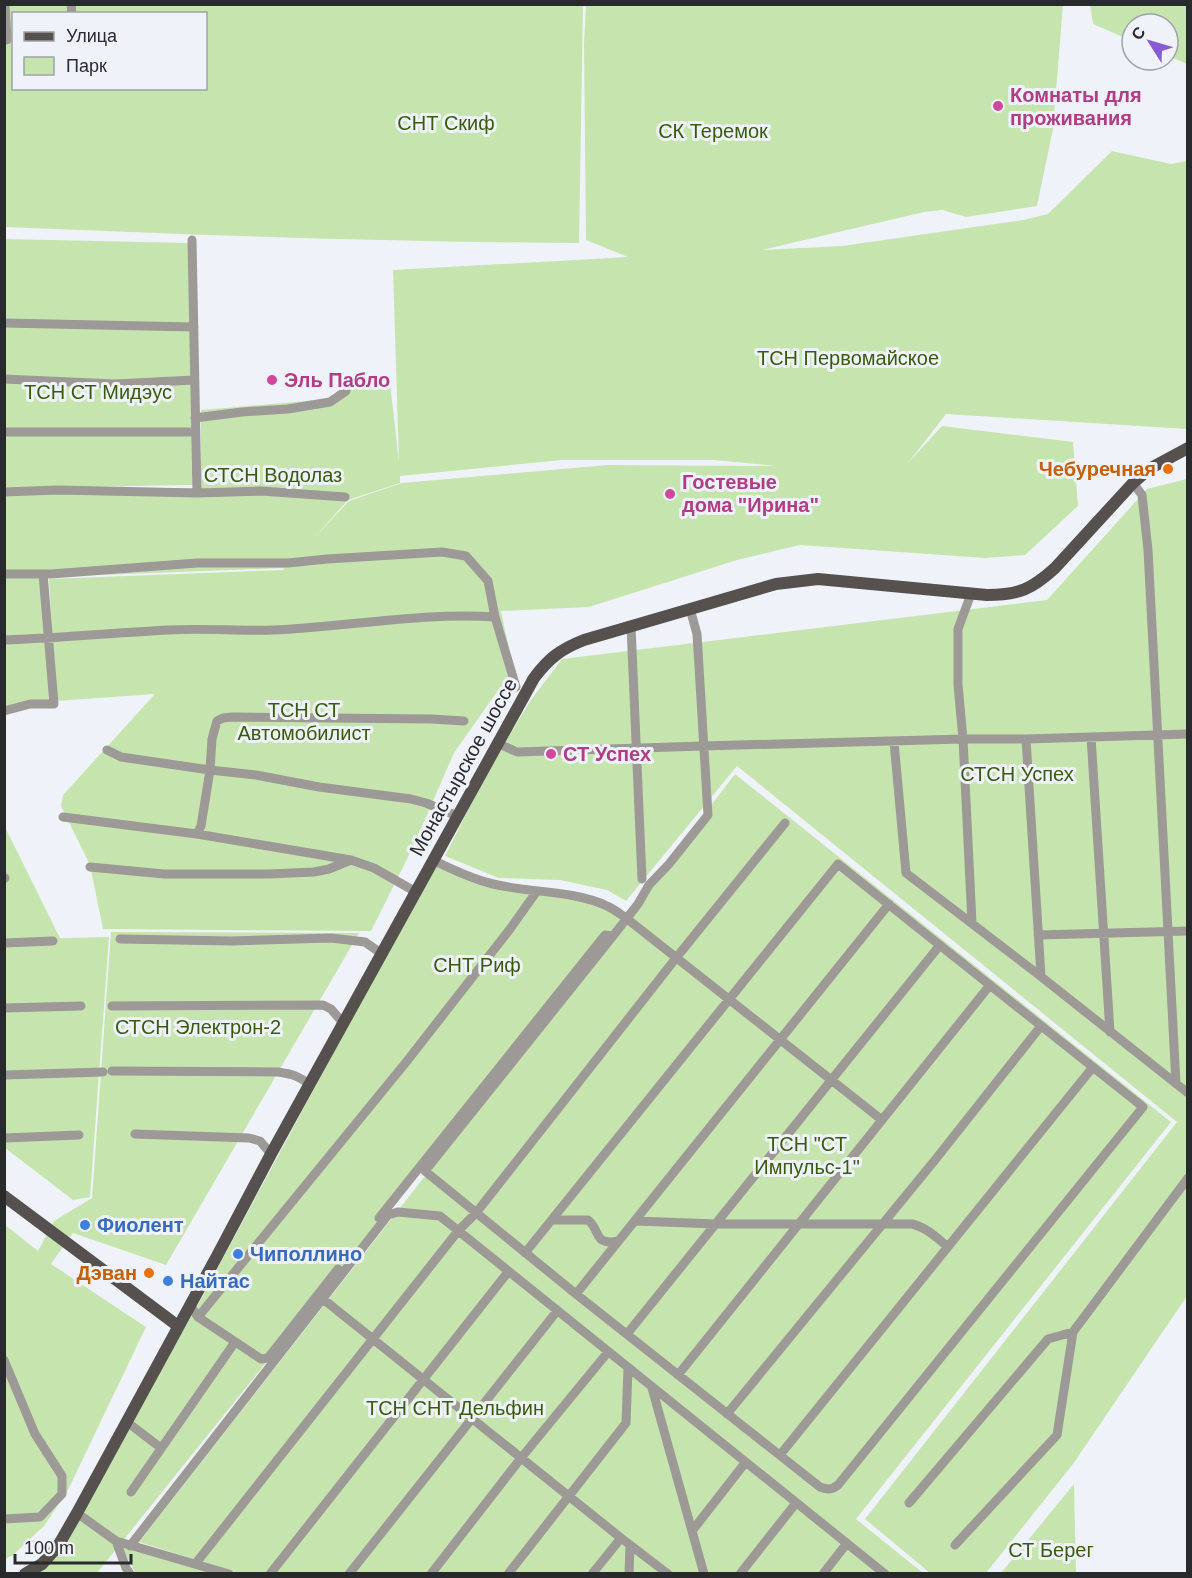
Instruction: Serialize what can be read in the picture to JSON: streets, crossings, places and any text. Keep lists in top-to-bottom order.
{
  "streets": {
    "main road": ["Монастырское шоссе"]
  },
  "parks": [
    "СНТ Скиф",
    "СК Теремок",
    "ТСН Первомайское",
    "ТСН СТ Мидэус",
    "СТСН Водолаз",
    "ТСН СТ Автомобилист",
    "СТСН Успех",
    "СНТ Риф",
    "СТСН Электрон-2",
    "ТСН \"СТ Импульс-1\"",
    "ТСН СНТ Дельфин",
    "СТ Берег"
  ],
  "places": [
    "Комнаты для проживания",
    "Эль Пабло",
    "Чебуречная",
    "Гостевые дома \"Ирина\"",
    "СТ Успех",
    "Фиолент",
    "Чиполлино",
    "Дэван",
    "Найтас"
  ],
  "legend": ["Улица", "Парк"],
  "scale_bar": "100 m",
  "north": "top left"
}
